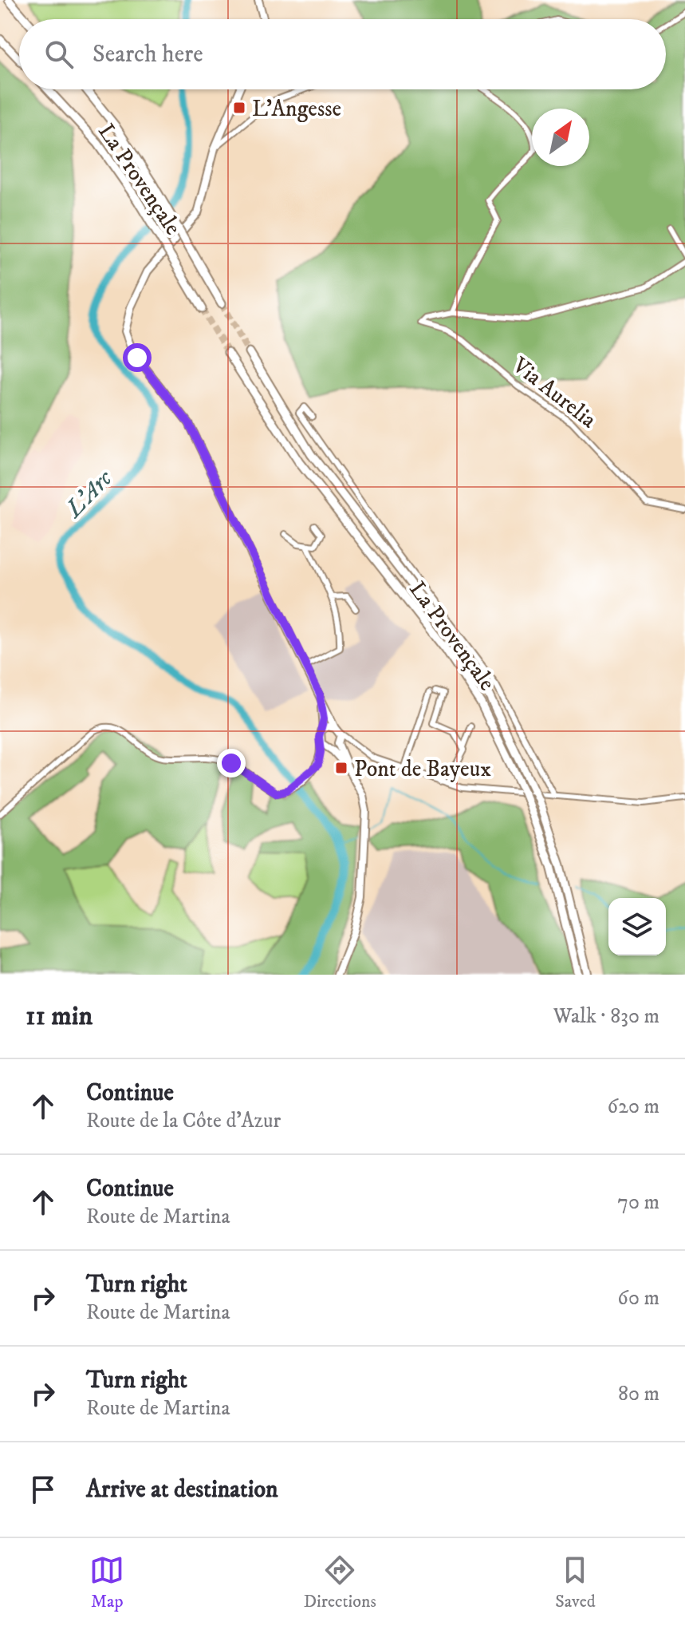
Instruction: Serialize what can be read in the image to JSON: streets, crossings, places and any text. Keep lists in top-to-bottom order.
{
  "streets": {
    "highway": ["La Provençale"],
    "street": ["Via Aurelia"]
  },
  "water": ["L'Arc"],
  "places": {
    "transit": ["L'Angesse", "Pont de Bayeux"]
  },
  "north": "top right",
  "page": {
    "search": "Search here",
    "heading": ["11 min", "Walk · 830 m"],
    "list": [
      ["Continue", "Route de la Côte d'Azur", "620 m"],
      ["Continue", "Route de Martina", "70 m"],
      ["Turn right", "Route de Martina", "60 m"],
      ["Turn right", "Route de Martina", "80 m"],
      "Arrive at destination"
    ],
    "nav": ["Map", "Directions", "Saved"]
  }
}
